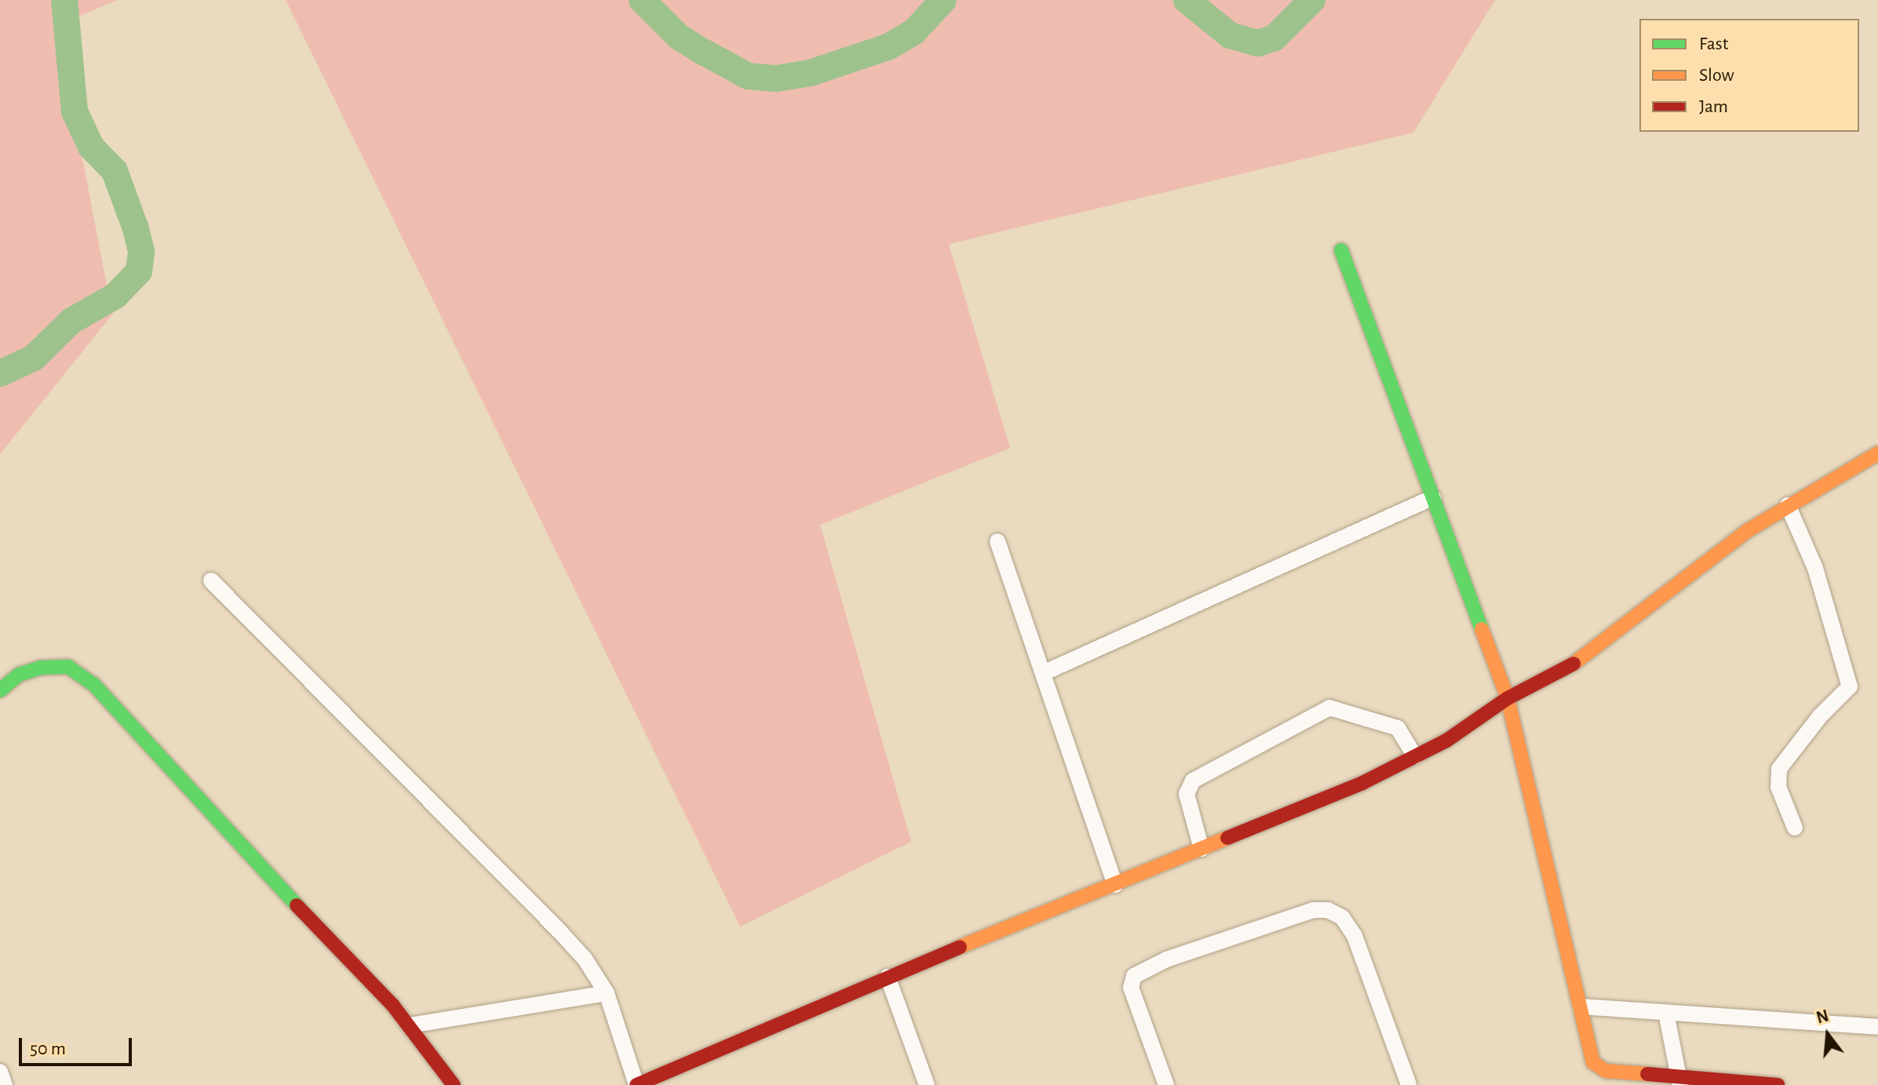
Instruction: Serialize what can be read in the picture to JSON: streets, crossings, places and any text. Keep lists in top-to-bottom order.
{
  "legend": ["Fast", "Slow", "Jam"],
  "scale_bar": "50 m",
  "north": "top"
}
